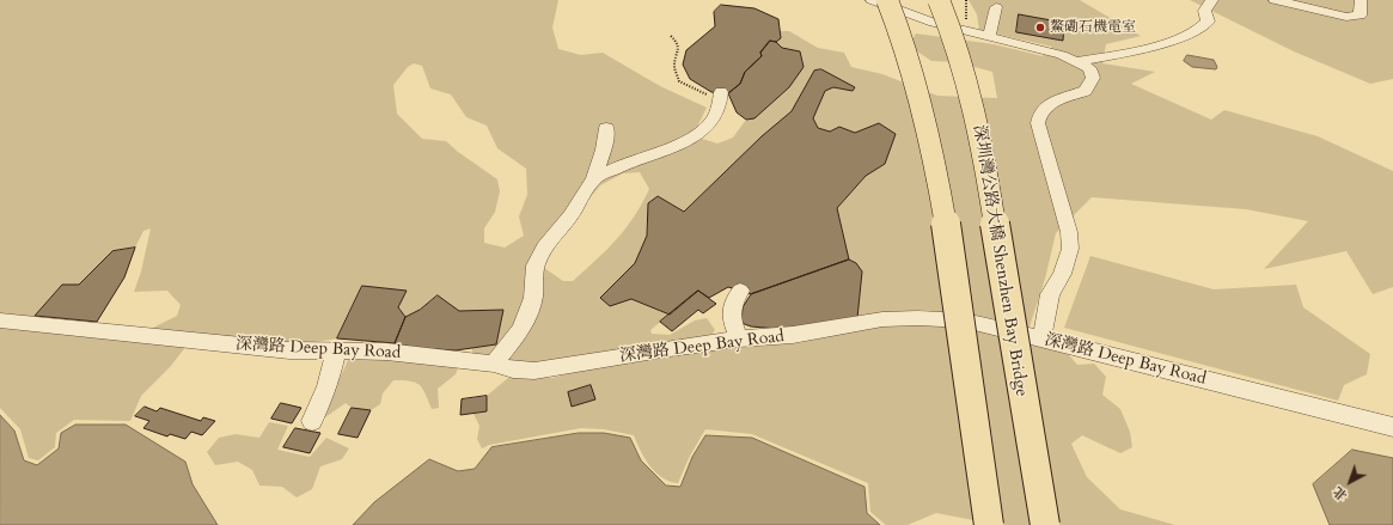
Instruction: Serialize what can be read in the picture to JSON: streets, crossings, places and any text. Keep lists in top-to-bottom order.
{
  "streets": {
    "highway": ["深圳灣公路大橋 Shenzhen Bay Bridge"],
    "street": ["深灣路 Deep Bay Road"]
  },
  "places": ["鰲磡石機電室"],
  "north": "bottom left"
}
